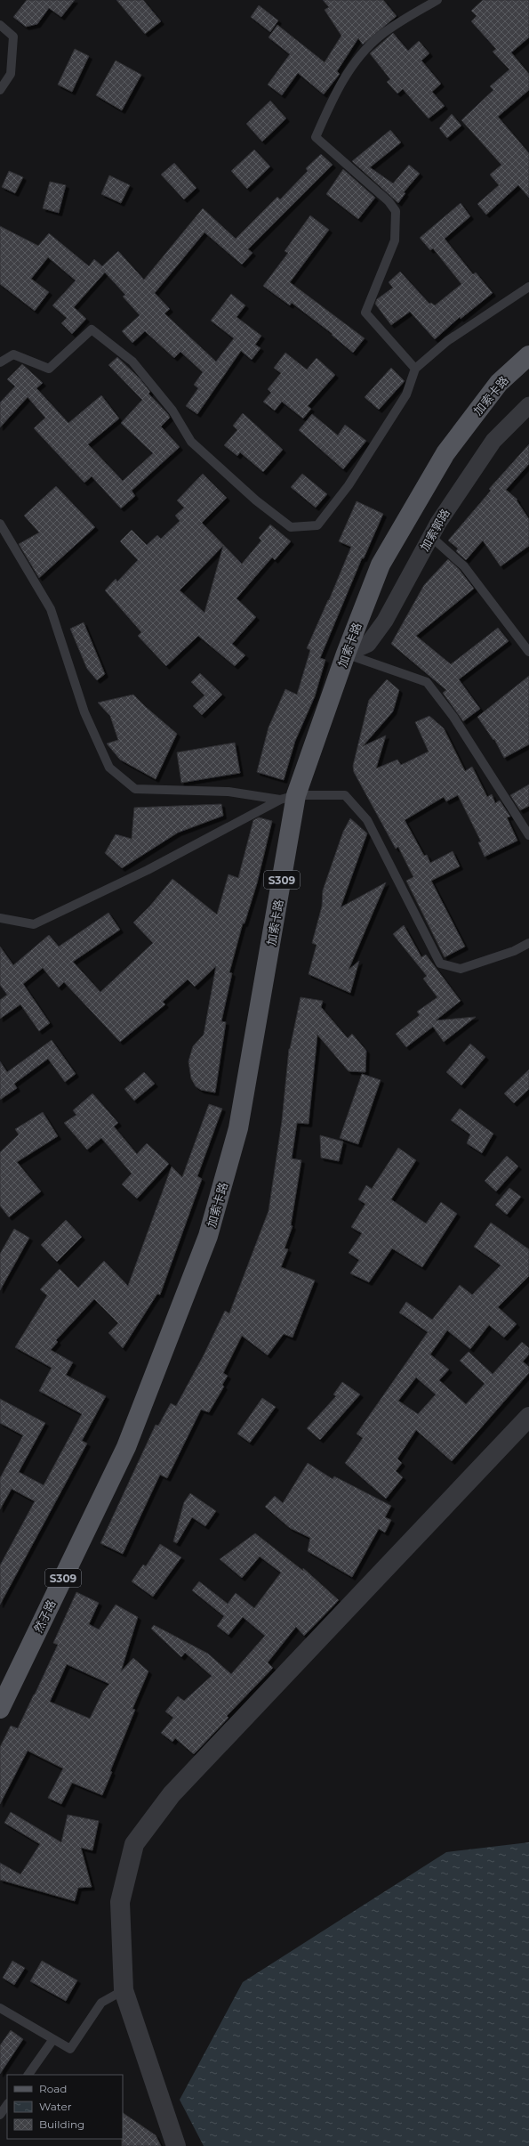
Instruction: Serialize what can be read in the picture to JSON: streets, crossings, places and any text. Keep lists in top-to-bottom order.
{
  "streets": {
    "main road": ["加索卡路", "S309", "然子路"],
    "street": ["加索郭路"]
  },
  "crossings": [
    ["加索卡路", "加索郭路"],
    ["加索卡路", "然子路"]
  ],
  "legend": ["Road", "Water", "Building"]
}
